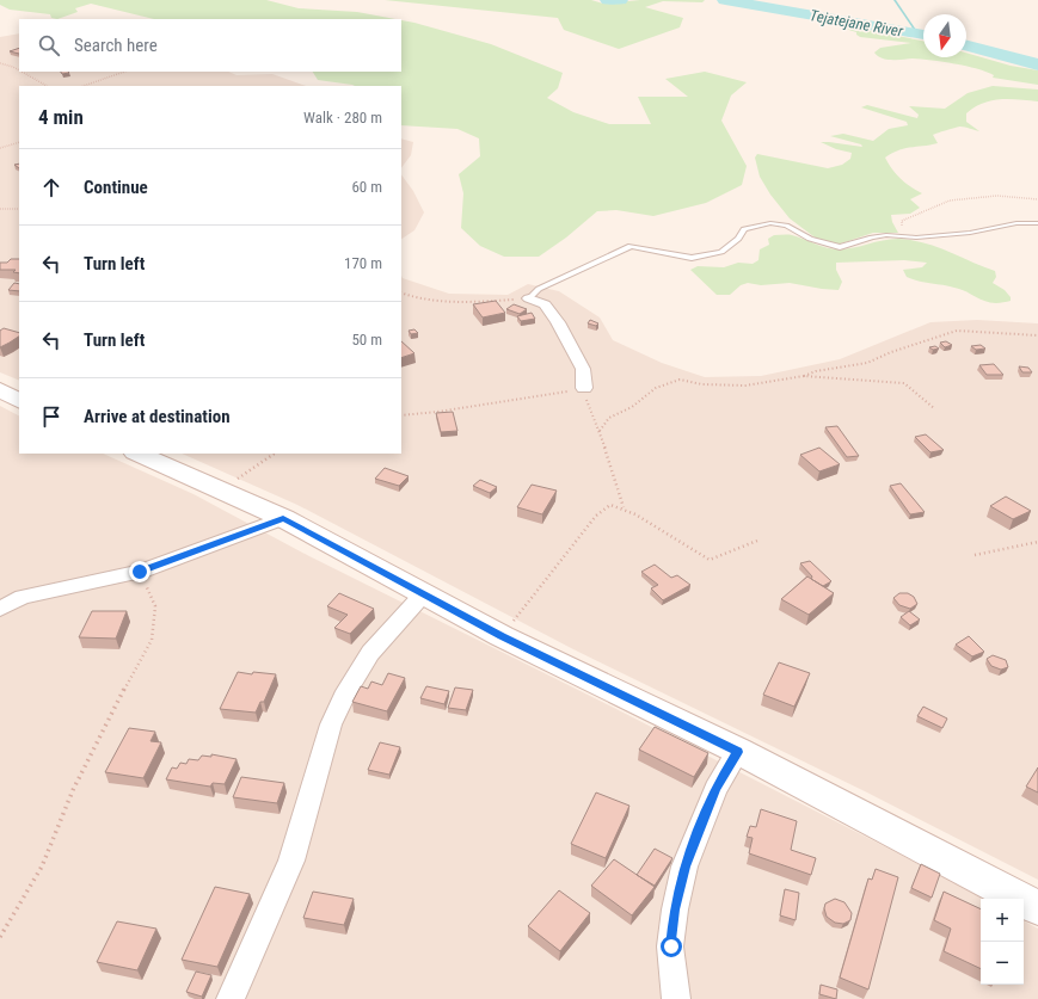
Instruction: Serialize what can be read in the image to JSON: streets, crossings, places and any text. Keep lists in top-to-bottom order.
{
  "water": ["Tejatejane River"],
  "north": "bottom",
  "page": {
    "search": "Search here",
    "heading": ["4 min", "Walk · 280 m"],
    "list": [
      ["Continue", "60 m"],
      ["Turn left", "170 m"],
      ["Turn left", "50 m"],
      "Arrive at destination"
    ],
    "map_buttons": ["+", "−"]
  }
}
